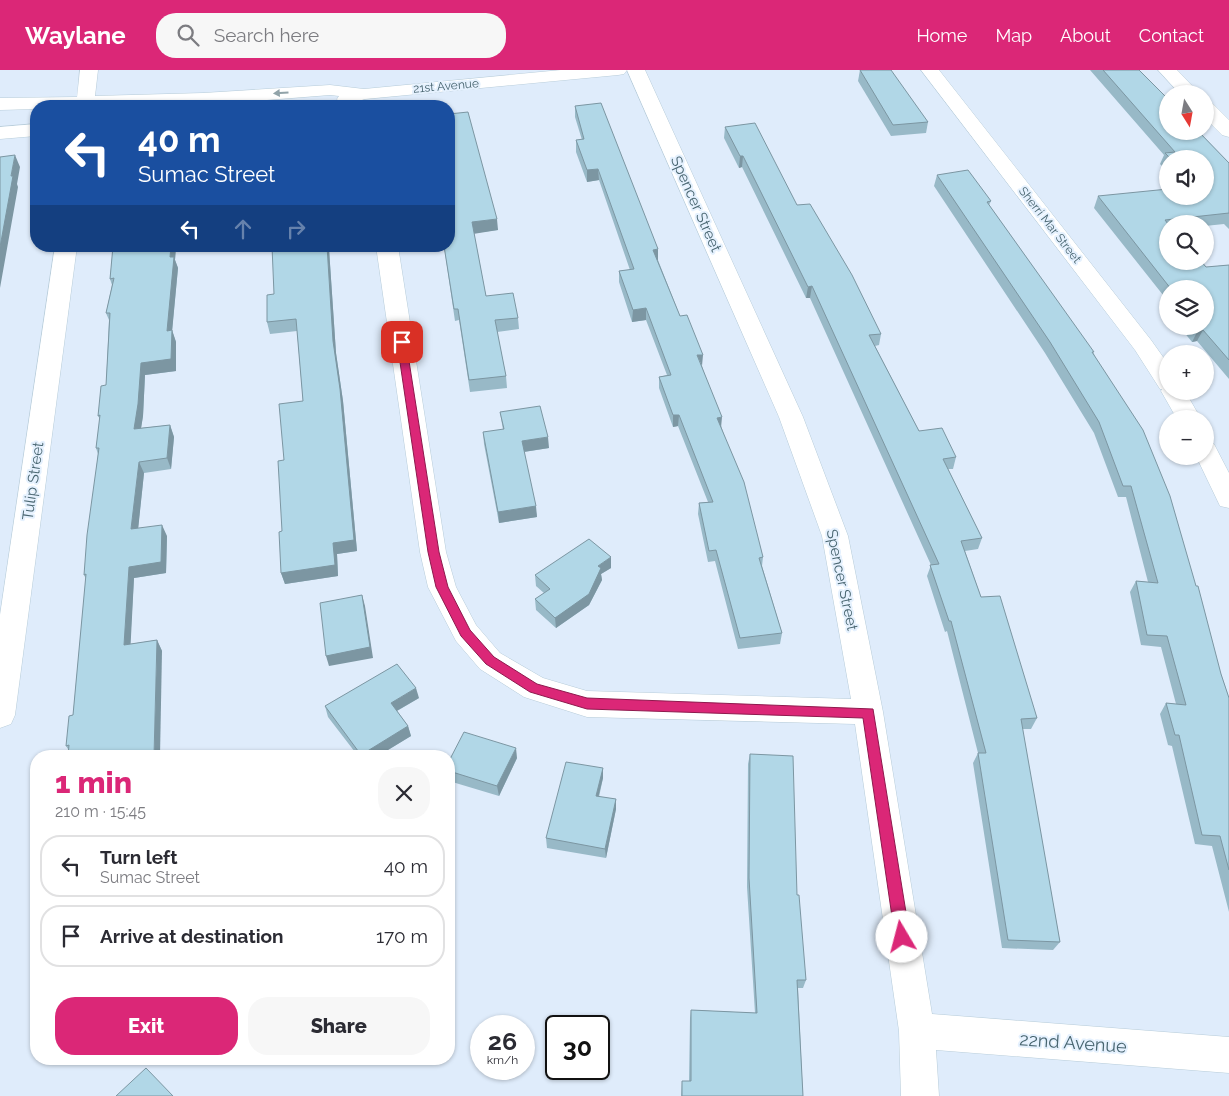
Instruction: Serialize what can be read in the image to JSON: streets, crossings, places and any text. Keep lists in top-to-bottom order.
{
  "streets": {
    "street": [
      "21st Avenue",
      "Spencer Street",
      "Sherri Mar Street",
      "Tulip Street",
      "22nd Avenue"
    ]
  },
  "crossings": [
    ["Spencer Street", "22nd Avenue"]
  ],
  "north": "bottom",
  "page": {
    "header": "Waylane",
    "search": "Search here",
    "nav": [
      "Home",
      "Map",
      "About",
      "Contact"
    ],
    "map_buttons": ["+", "−"],
    "turn": ["40 m", "Sumac Street"],
    "heading": ["1 min", "210 m · 15:45"],
    "list": [
      {
        "name": "Turn left",
        "note": "Sumac Street",
        "value": "40 m"
      },
      {
        "name": "Arrive at destination",
        "value": "170 m"
      }
    ],
    "buttons": ["Exit", "Share"],
    "speed": "26 km/h",
    "limit": "30"
  }
}
